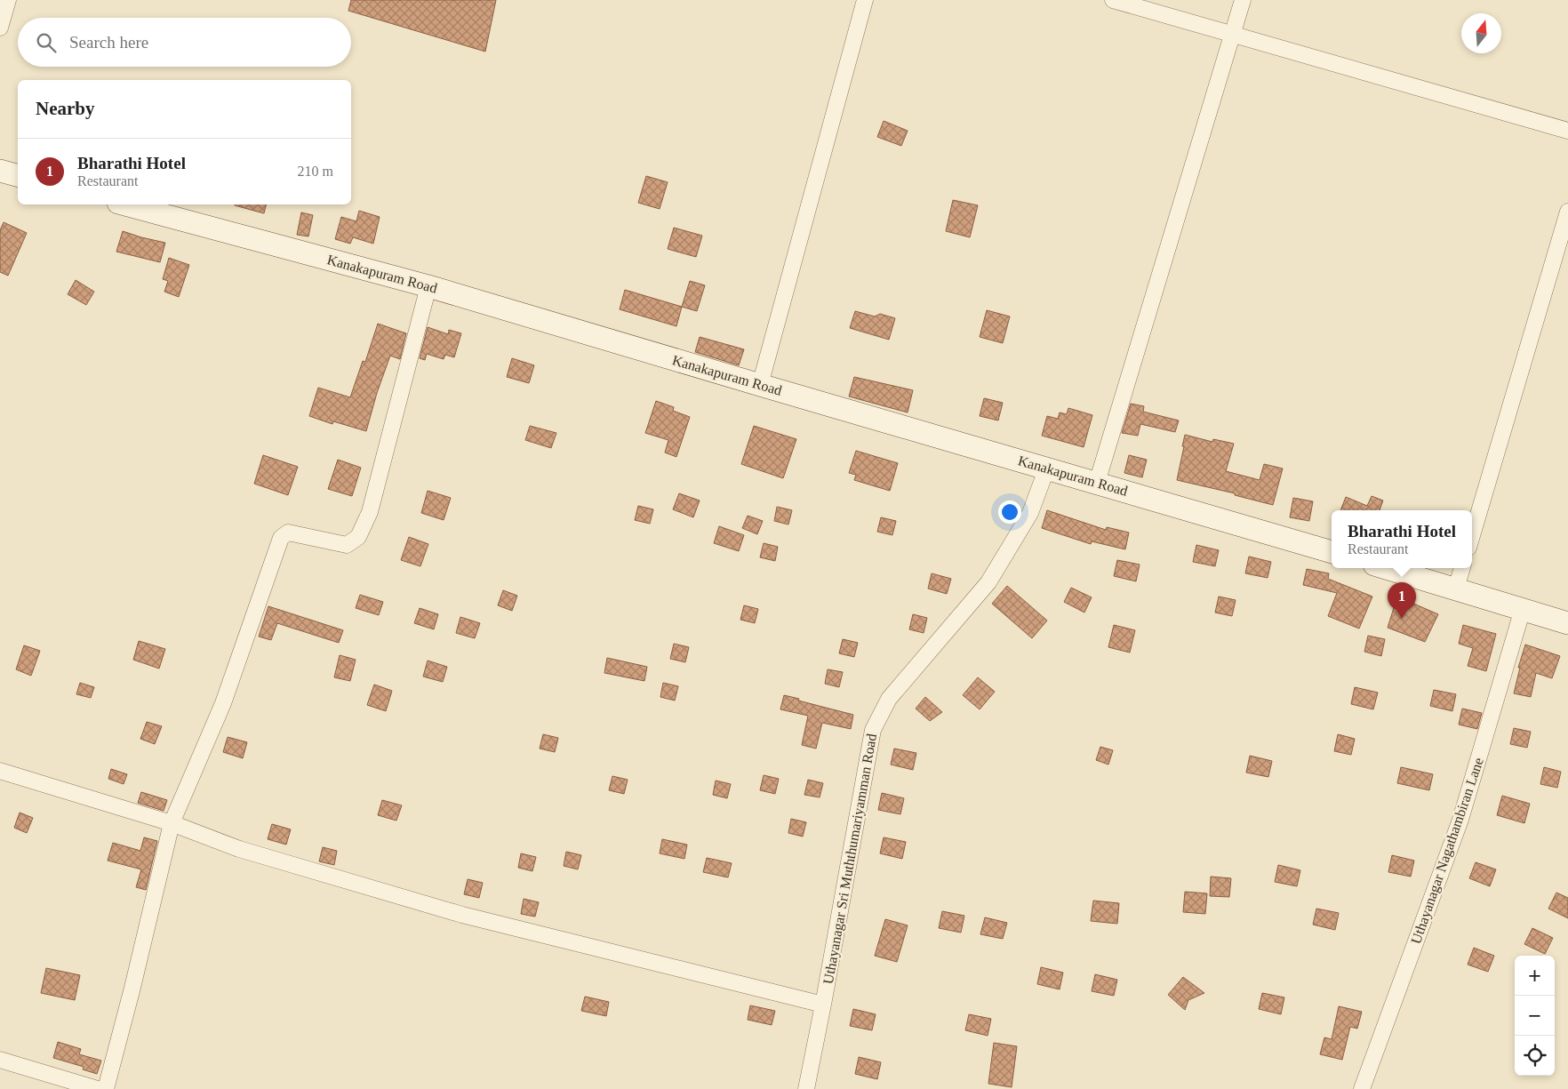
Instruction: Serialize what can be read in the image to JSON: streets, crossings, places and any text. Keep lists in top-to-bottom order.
{
  "streets": {
    "street": ["Kanakapuram Road", "Uthayanagar Nagathambiran Lane", "Uthayanagar Sri Muththumariyamman Road"]
  },
  "crossings": [
    ["Kanakapuram Road", "Uthayanagar Sri Muththumariyamman Road"]
  ],
  "north": "top",
  "page": {
    "search": "Search here",
    "heading": "Nearby",
    "list": [
      {
        "mark": "1",
        "name": "Bharathi Hotel",
        "note": "Restaurant",
        "value": "210 m"
      }
    ],
    "popup": ["Bharathi Hotel", "Restaurant"],
    "pins": "1",
    "map_buttons": ["+", "−"]
  }
}
